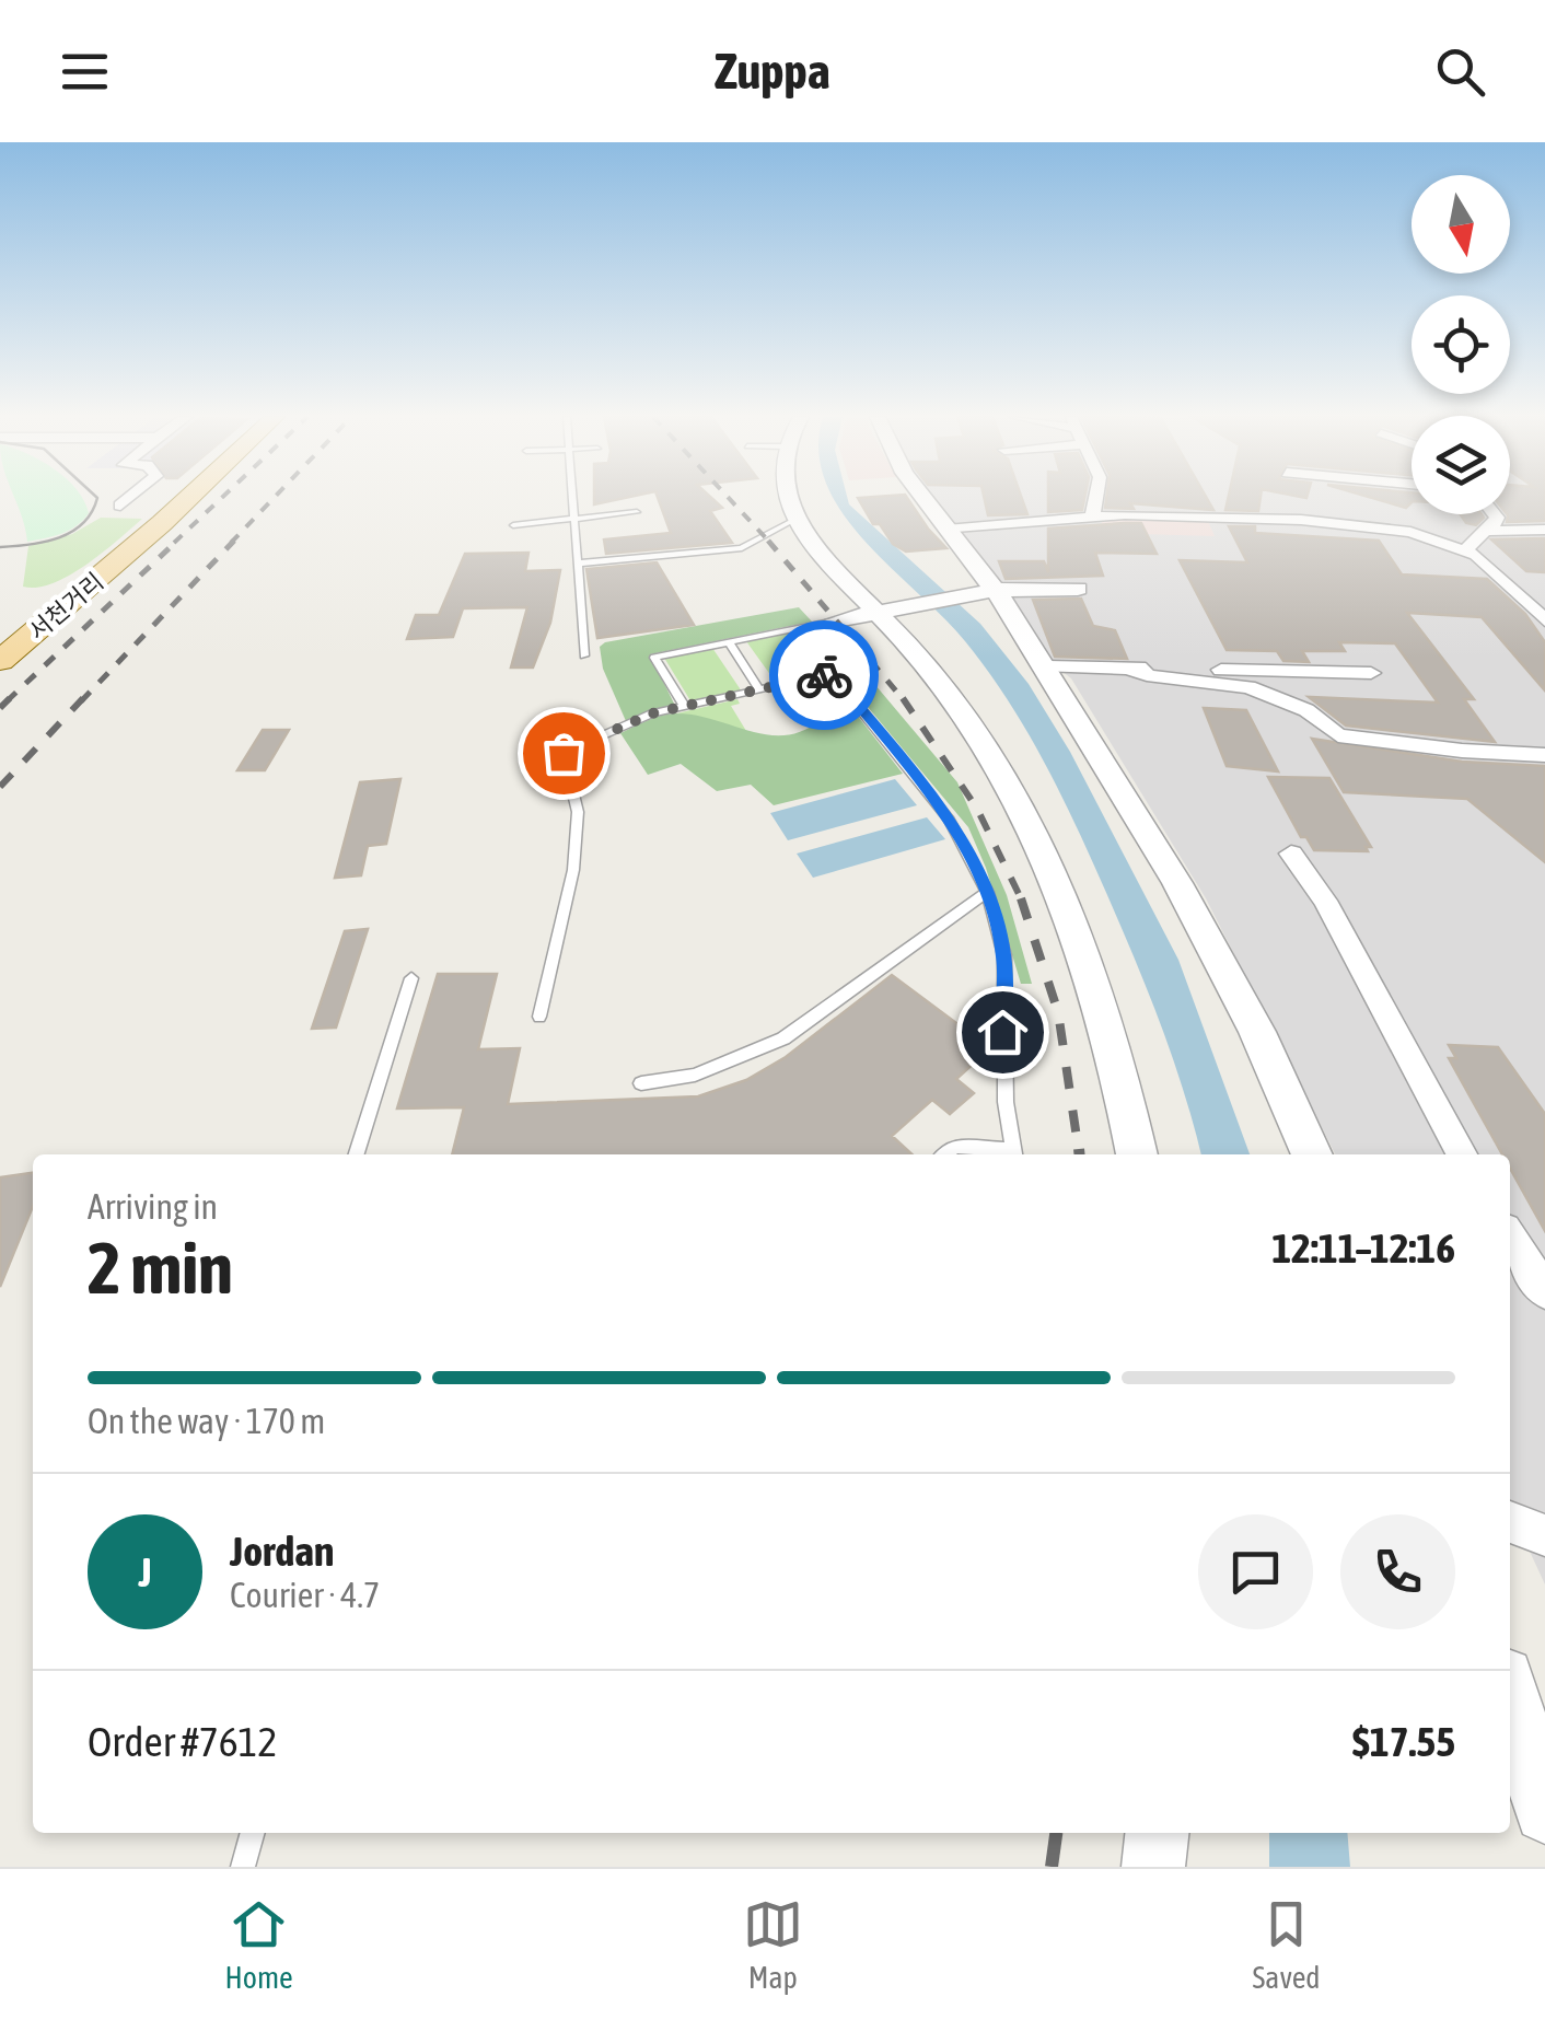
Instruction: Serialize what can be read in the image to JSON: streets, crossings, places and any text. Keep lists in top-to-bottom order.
{
  "streets": {
    "main road": ["서천거리"]
  },
  "north": "bottom",
  "page": {
    "header": "Zuppa",
    "heading": ["2 min", "Arriving in", "12:11–12:16"],
    "panel": [
      "Jordan",
      "Courier · 4.7",
      "Order #7612",
      "$17.55"
    ],
    "bar": "On the way · 170 m",
    "round": "J",
    "tabs": ["Home", "Map", "Saved"]
  }
}
